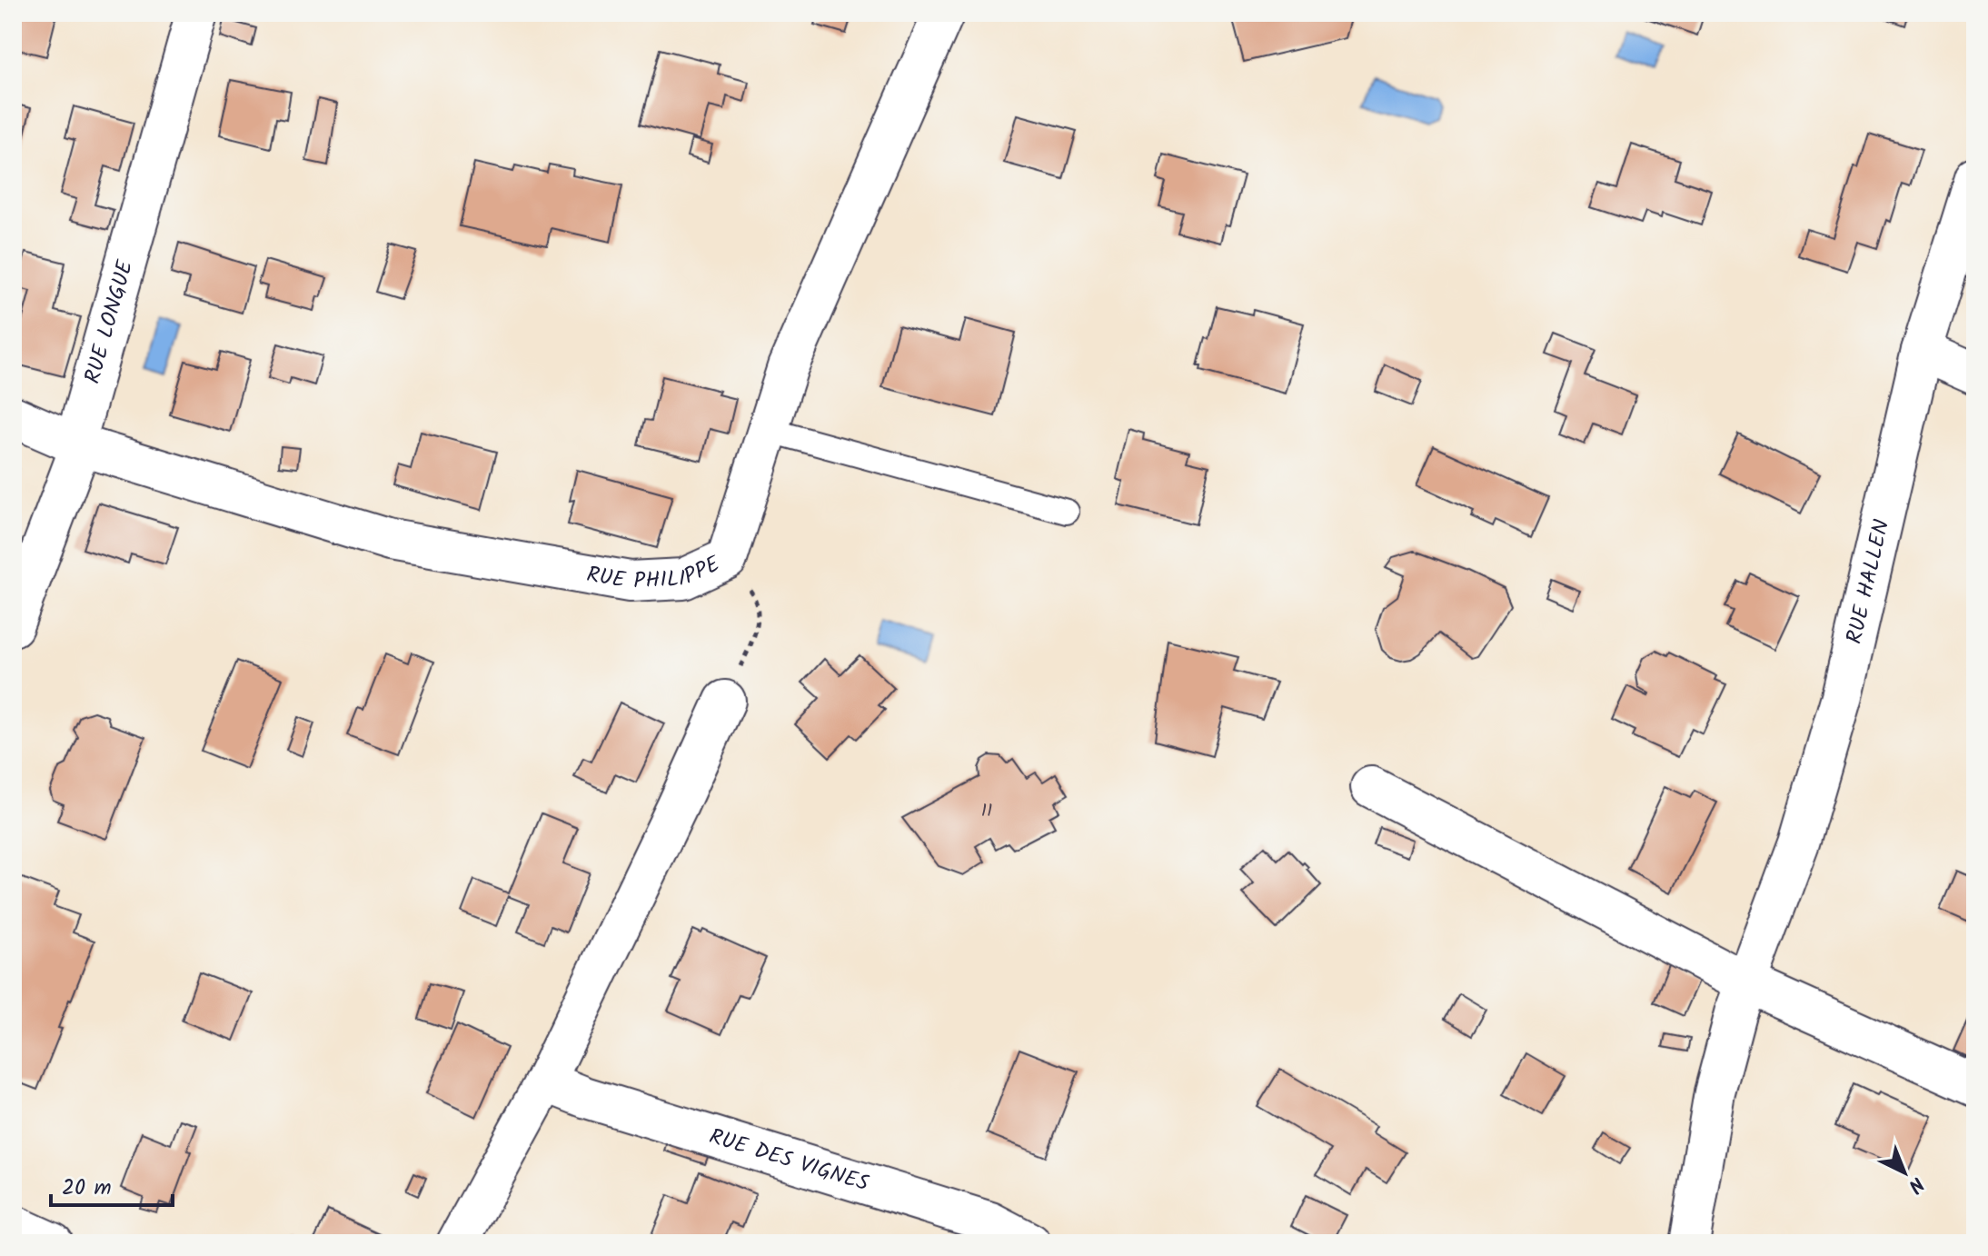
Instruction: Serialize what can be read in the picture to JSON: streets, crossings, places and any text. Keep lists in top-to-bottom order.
{
  "streets": {
    "street": [
      "RUE LONGUE",
      "RUE PHILIPPE",
      "RUE HALLEN",
      "RUE DES VIGNES"
    ]
  },
  "crossings": [
    ["RUE LONGUE", "RUE PHILIPPE"]
  ],
  "house_numbers": ["11"],
  "scale_bar": "20 m",
  "north": "bottom right"
}
